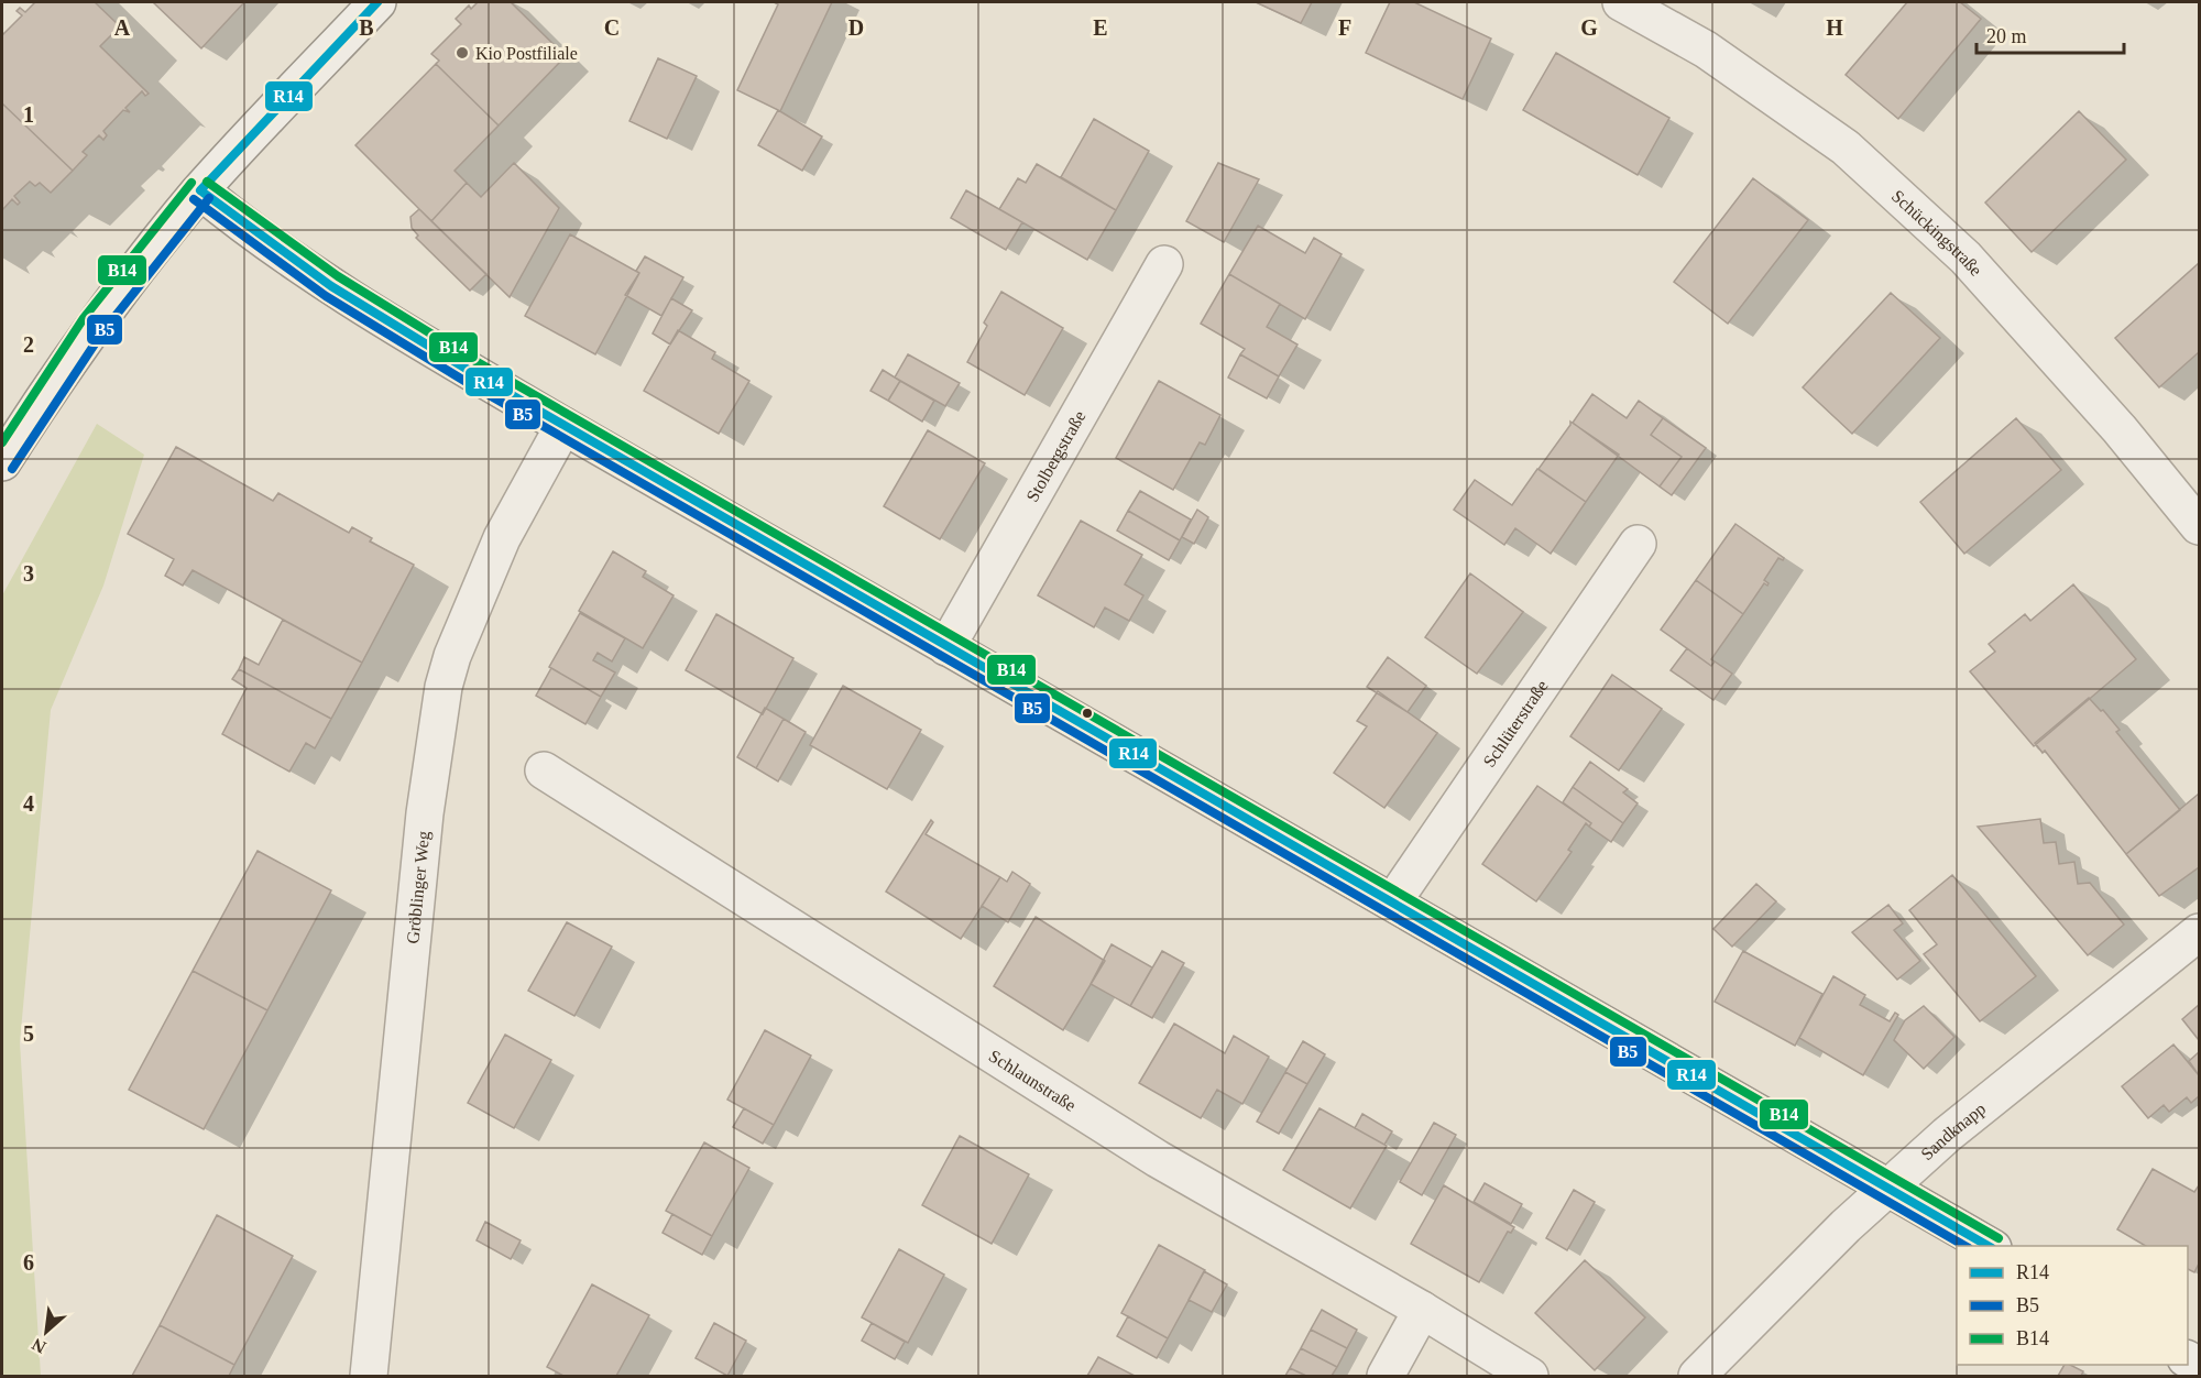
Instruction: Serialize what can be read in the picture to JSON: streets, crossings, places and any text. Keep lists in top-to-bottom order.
{
  "streets": {
    "street": [
      "Schückingstraße",
      "Stolbergstraße",
      "Schlüterstraße",
      "Gröblinger Weg",
      "Schlaunstraße",
      "Sandknapp"
    ]
  },
  "places": ["Kio Postfiliale"],
  "lines": ["transit line R14", "transit line B14", "transit line B5"],
  "legend": ["R14", "B5", "B14"],
  "scale_bar": "20 m",
  "north": "bottom left",
  "grid": {
    "columns": [
      "A",
      "B",
      "C",
      "D",
      "E",
      "F",
      "G",
      "H"
    ],
    "rows": [
      "1",
      "2",
      "3",
      "4",
      "5",
      "6"
    ]
  }
}
